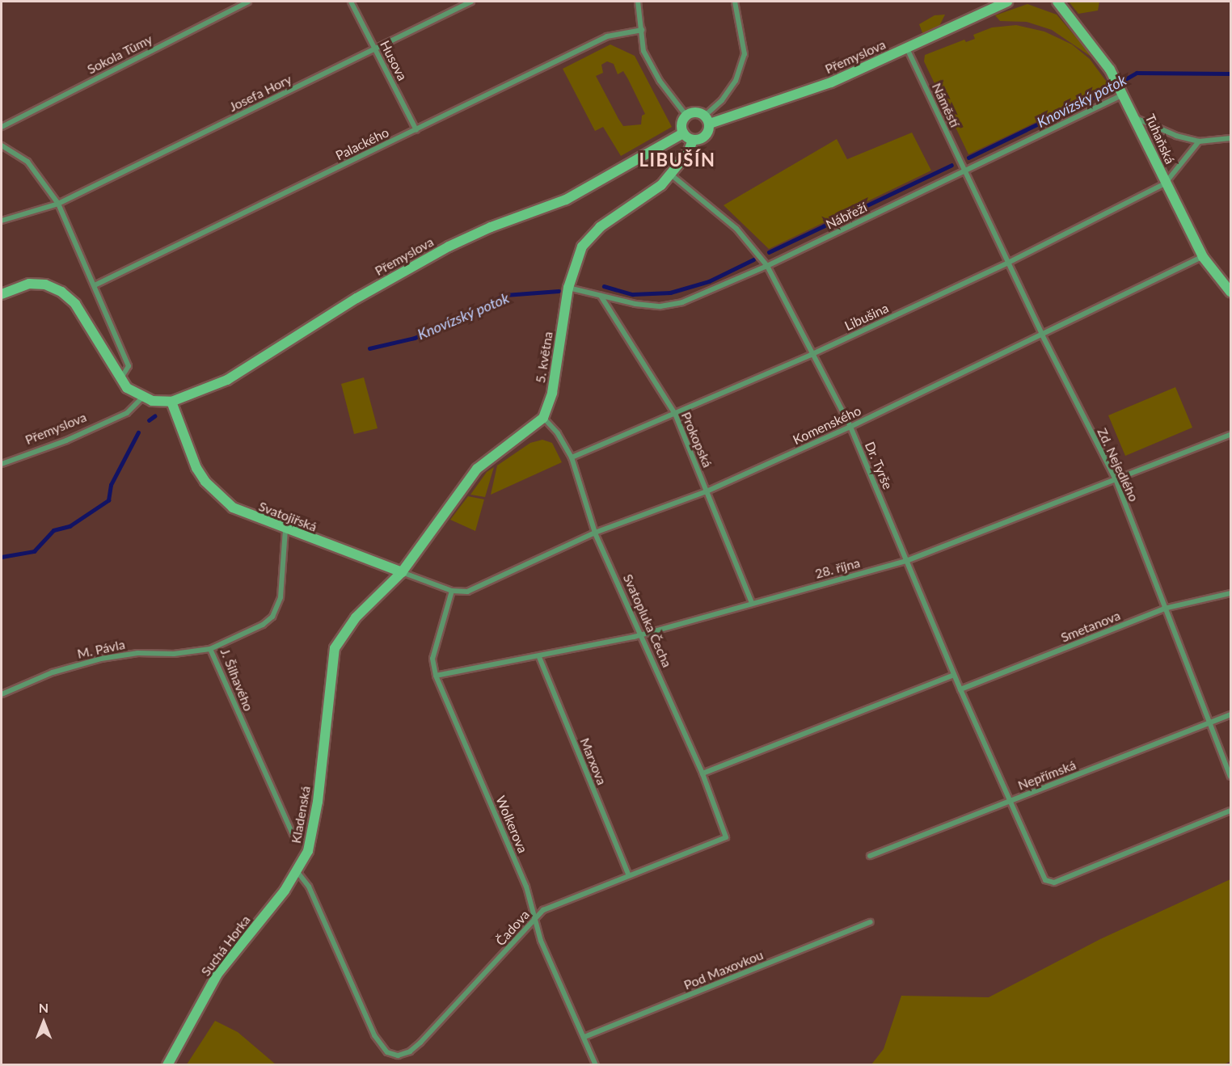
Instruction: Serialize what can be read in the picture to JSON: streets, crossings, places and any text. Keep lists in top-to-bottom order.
{
  "streets": {
    "street": [
      "Sokola Tůmy",
      "Přemyslova",
      "Husova",
      "Josefa Hory",
      "Náměstí",
      "Tuhaňská",
      "Palackého",
      "Nábřeží",
      "Libušina",
      "5. května",
      "Komenského",
      "Prokopská",
      "Zd. Nejedlého",
      "Dr. Tyrše",
      "Svatojiřská",
      "28. října",
      "Svatopluka Čecha",
      "Smetanova",
      "M. Pávla",
      "J. Šilhavého",
      "Marxova",
      "Nepřímská",
      "Kladenská",
      "Wolkerova",
      "Čadova",
      "Suchá Horka",
      "Pod Maxovkou"
    ]
  },
  "crossings": [
    ["Přemyslova", "Náměstí"],
    ["Přemyslova", "5. května"],
    ["Přemyslova", "Svatojiřská"],
    ["Husova", "Josefa Hory"],
    ["Husova", "Palackého"],
    ["Náměstí", "Nábřeží"],
    ["Náměstí", "Zd. Nejedlého"],
    ["Tuhaňská", "Nábřeží"],
    ["Tuhaňská", "Libušina"],
    ["Tuhaňská", "Komenského"],
    ["Nábřeží", "5. května"],
    ["Nábřeží", "Prokopská"],
    ["Nábřeží", "Zd. Nejedlého"],
    ["Nábřeží", "Dr. Tyrše"],
    ["Libušina", "Prokopská"],
    ["Libušina", "Zd. Nejedlého"],
    ["Libušina", "Dr. Tyrše"],
    ["Libušina", "Svatopluka Čecha"],
    ["5. května", "Dr. Tyrše"],
    ["5. května", "Svatopluka Čecha"],
    ["Komenského", "Prokopská"],
    ["Komenského", "Zd. Nejedlého"],
    ["Komenského", "Dr. Tyrše"],
    ["Komenského", "Svatojiřská"],
    ["Komenského", "Svatopluka Čecha"],
    ["Komenského", "Wolkerova"],
    ["Prokopská", "28. října"],
    ["Zd. Nejedlého", "28. října"],
    ["Zd. Nejedlého", "Smetanova"],
    ["Zd. Nejedlého", "Nepřímská"],
    ["Dr. Tyrše", "28. října"],
    ["Dr. Tyrše", "Smetanova"],
    ["Dr. Tyrše", "Nepřímská"],
    ["Svatojiřská", "J. Šilhavého"],
    ["Svatojiřská", "Kladenská"],
    ["Svatojiřská", "Wolkerova"],
    ["28. října", "Svatopluka Čecha"],
    ["28. října", "Marxova"],
    ["28. října", "Wolkerova"],
    ["Svatopluka Čecha", "Čadova"],
    ["M. Pávla", "J. Šilhavého"],
    ["Marxova", "Čadova"],
    ["Kladenská", "Čadova"],
    ["Kladenská", "Suchá Horka"],
    ["Wolkerova", "Čadova"],
    ["Wolkerova", "Pod Maxovkou"],
    ["Čadova", "Suchá Horka"]
  ],
  "districts": ["LIBUŠÍN"],
  "water": ["Knovízský potok"],
  "north": "top"
}
